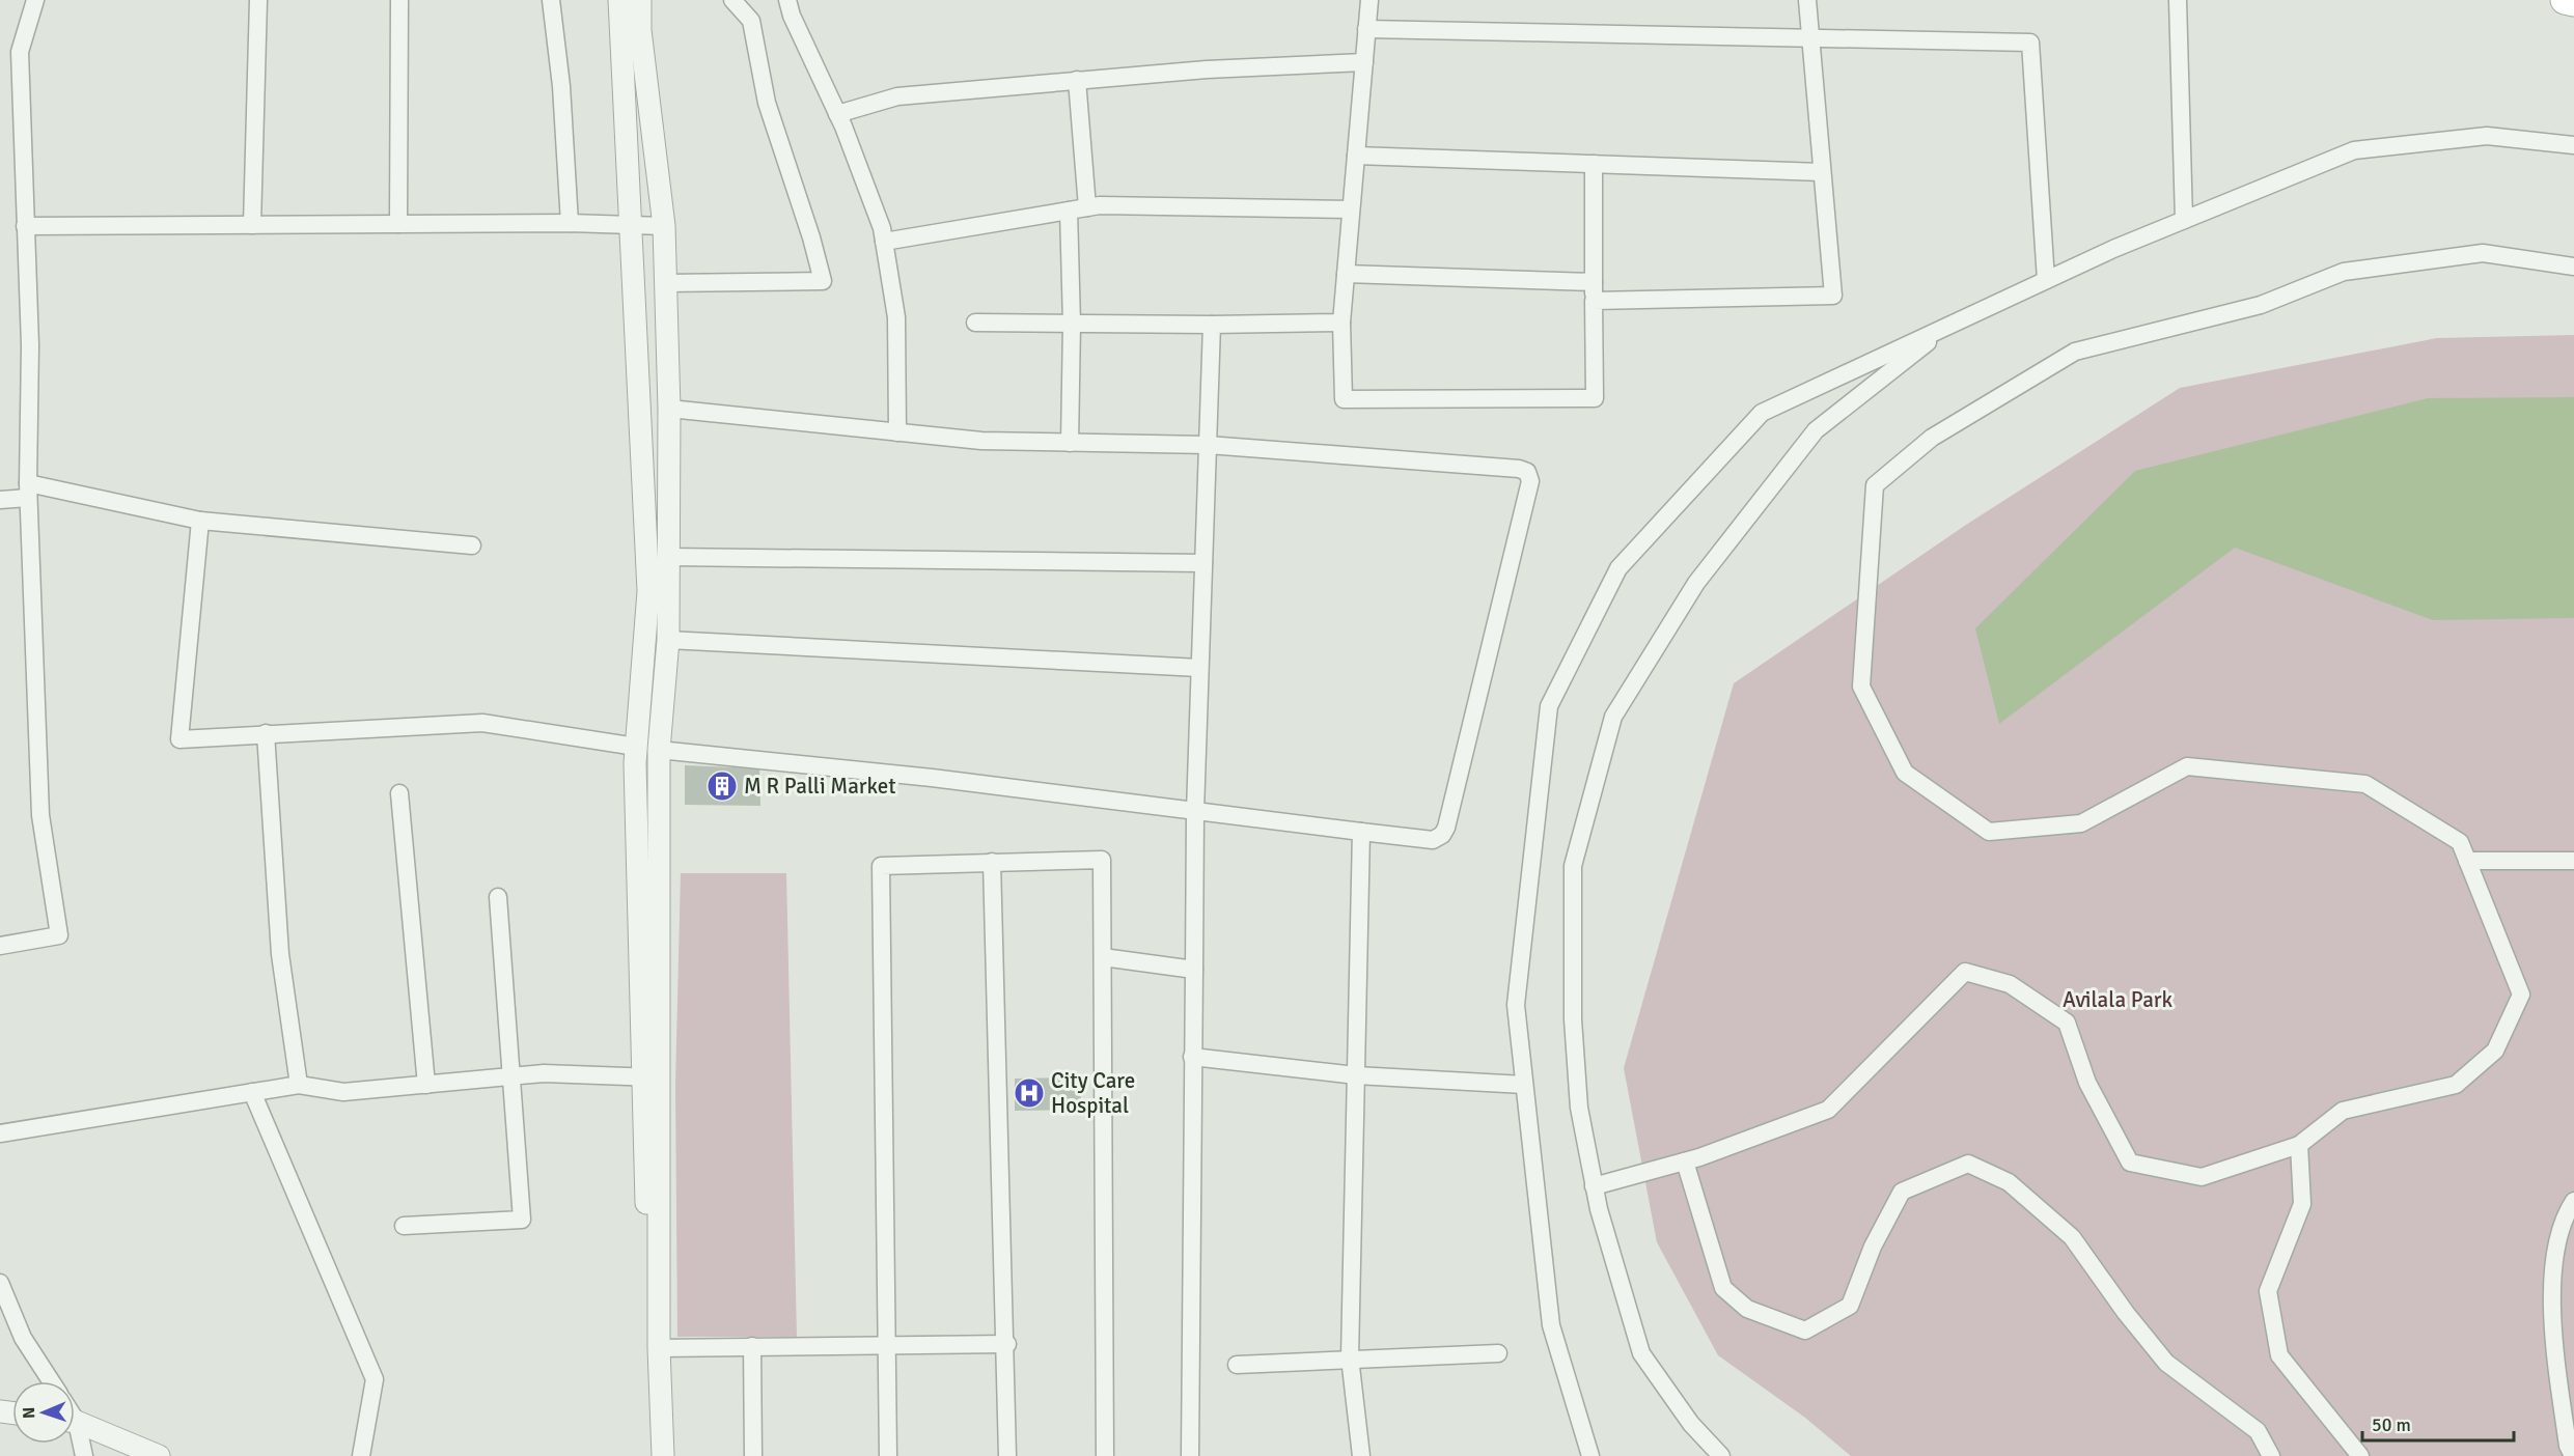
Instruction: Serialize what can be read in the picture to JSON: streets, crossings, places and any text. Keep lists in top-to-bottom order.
{
  "parks": ["Avilala Park"],
  "places": {
    "building": ["M R Palli Market"],
    "hospital": ["City Care Hospital"]
  },
  "scale_bar": "50 m",
  "north": "left"
}
